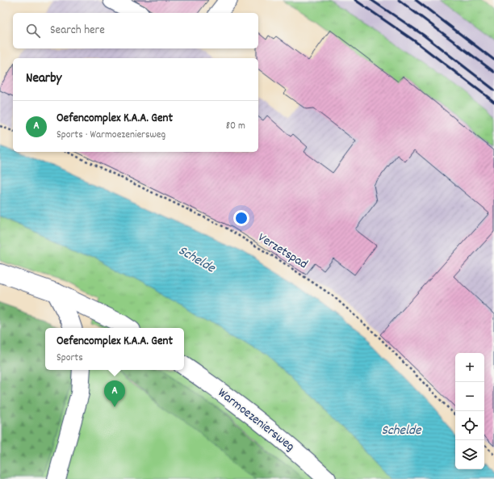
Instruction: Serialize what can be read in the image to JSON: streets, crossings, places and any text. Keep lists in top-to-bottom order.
{
  "streets": {
    "street": ["Warmoezeniersweg"],
    "path": ["Verzetspad"]
  },
  "water": ["Schelde"],
  "page": {
    "search": "Search here",
    "heading": "Nearby",
    "list": [
      {
        "mark": "A",
        "name": "Oefencomplex K.A.A. Gent",
        "note": "Sports · Warmoezeniersweg",
        "value": "80 m"
      }
    ],
    "popup": ["Oefencomplex K.A.A. Gent", "Sports"],
    "map_buttons": ["+", "−"],
    "pins": "A"
  }
}
